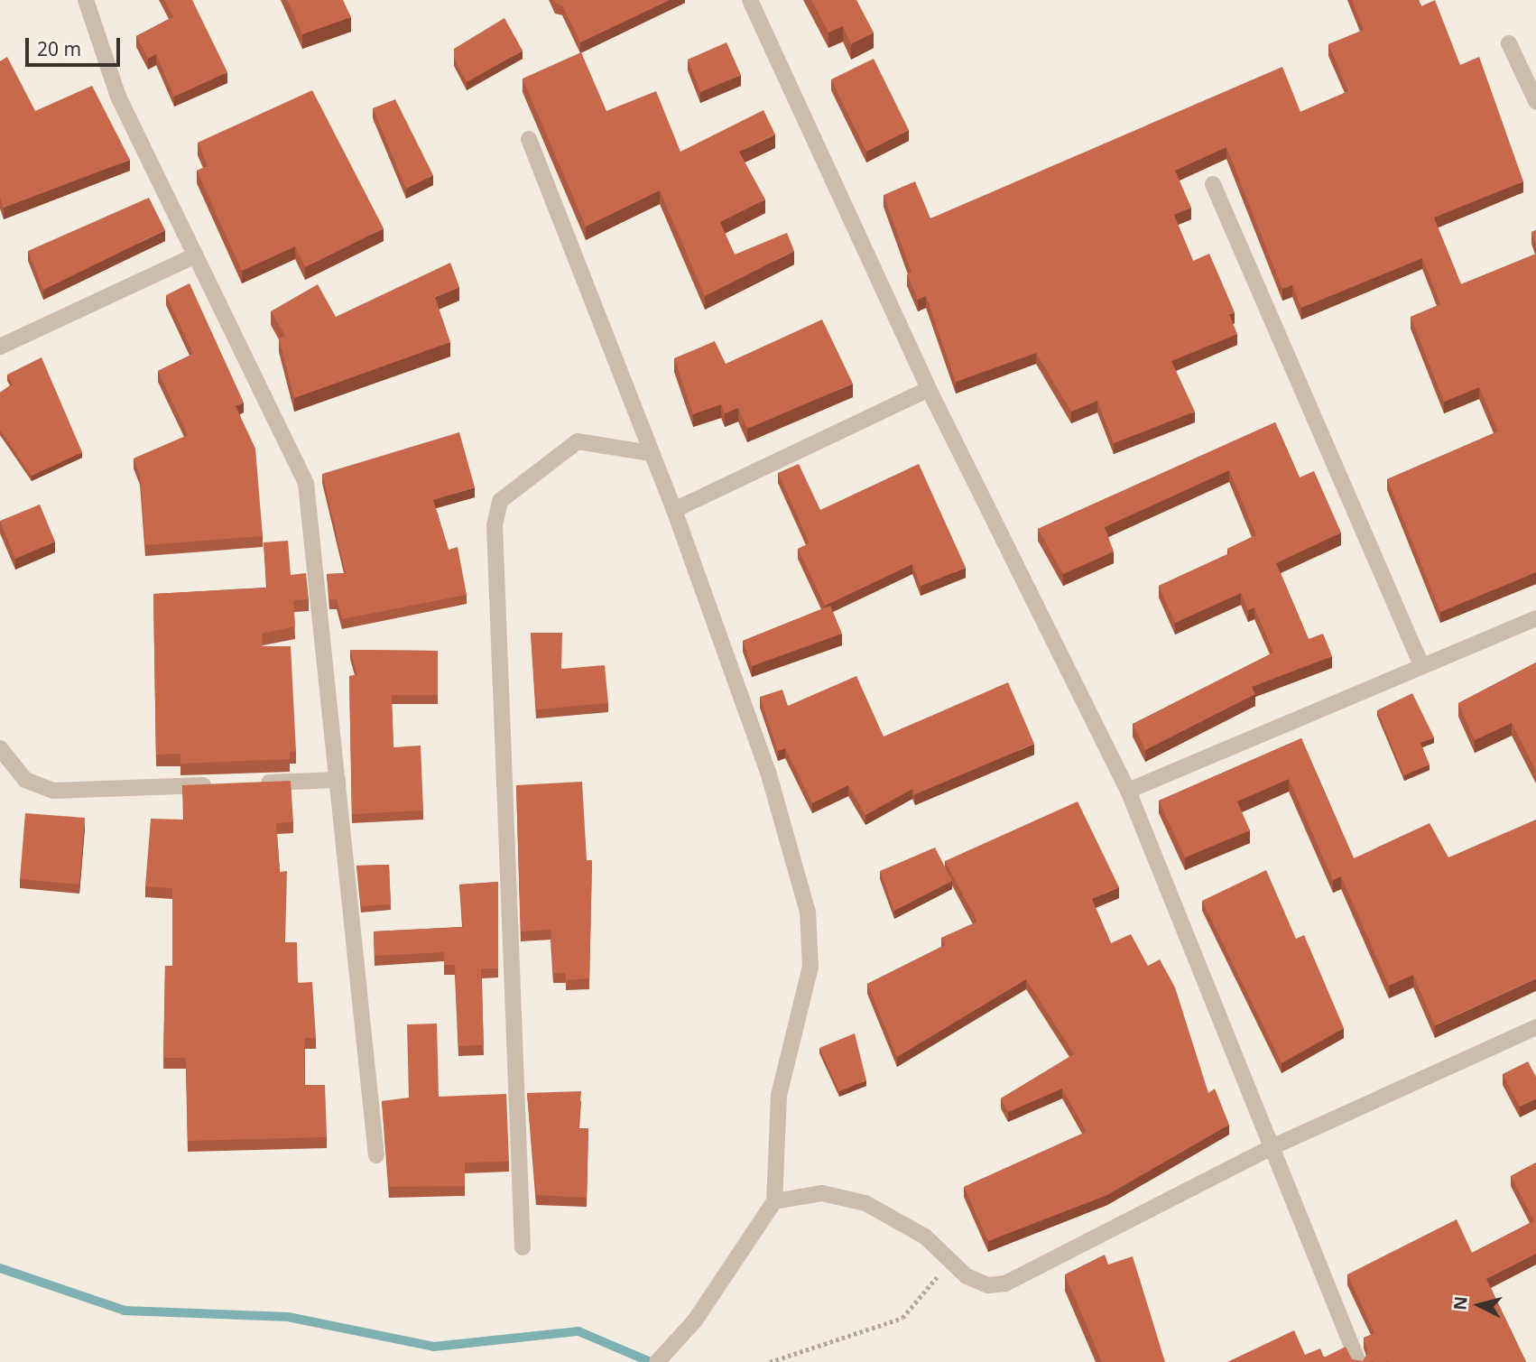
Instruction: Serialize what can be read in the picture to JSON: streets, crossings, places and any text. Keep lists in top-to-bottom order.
{
  "scale_bar": "20 m",
  "north": "left"
}
